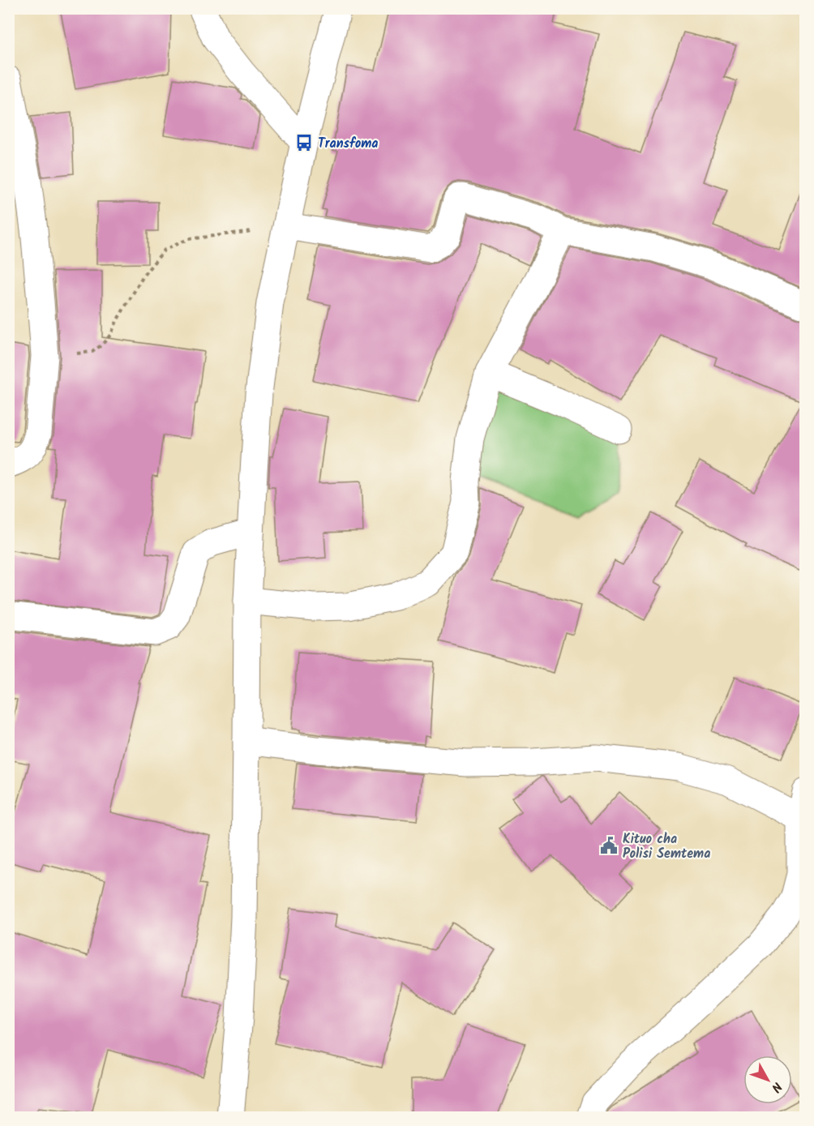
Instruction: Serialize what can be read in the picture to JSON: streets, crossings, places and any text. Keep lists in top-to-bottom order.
{
  "places": {
    "bus stop": ["Transfoma"],
    "public building": ["Kituo cha Polisi Semtema"]
  },
  "north": "bottom right"
}
